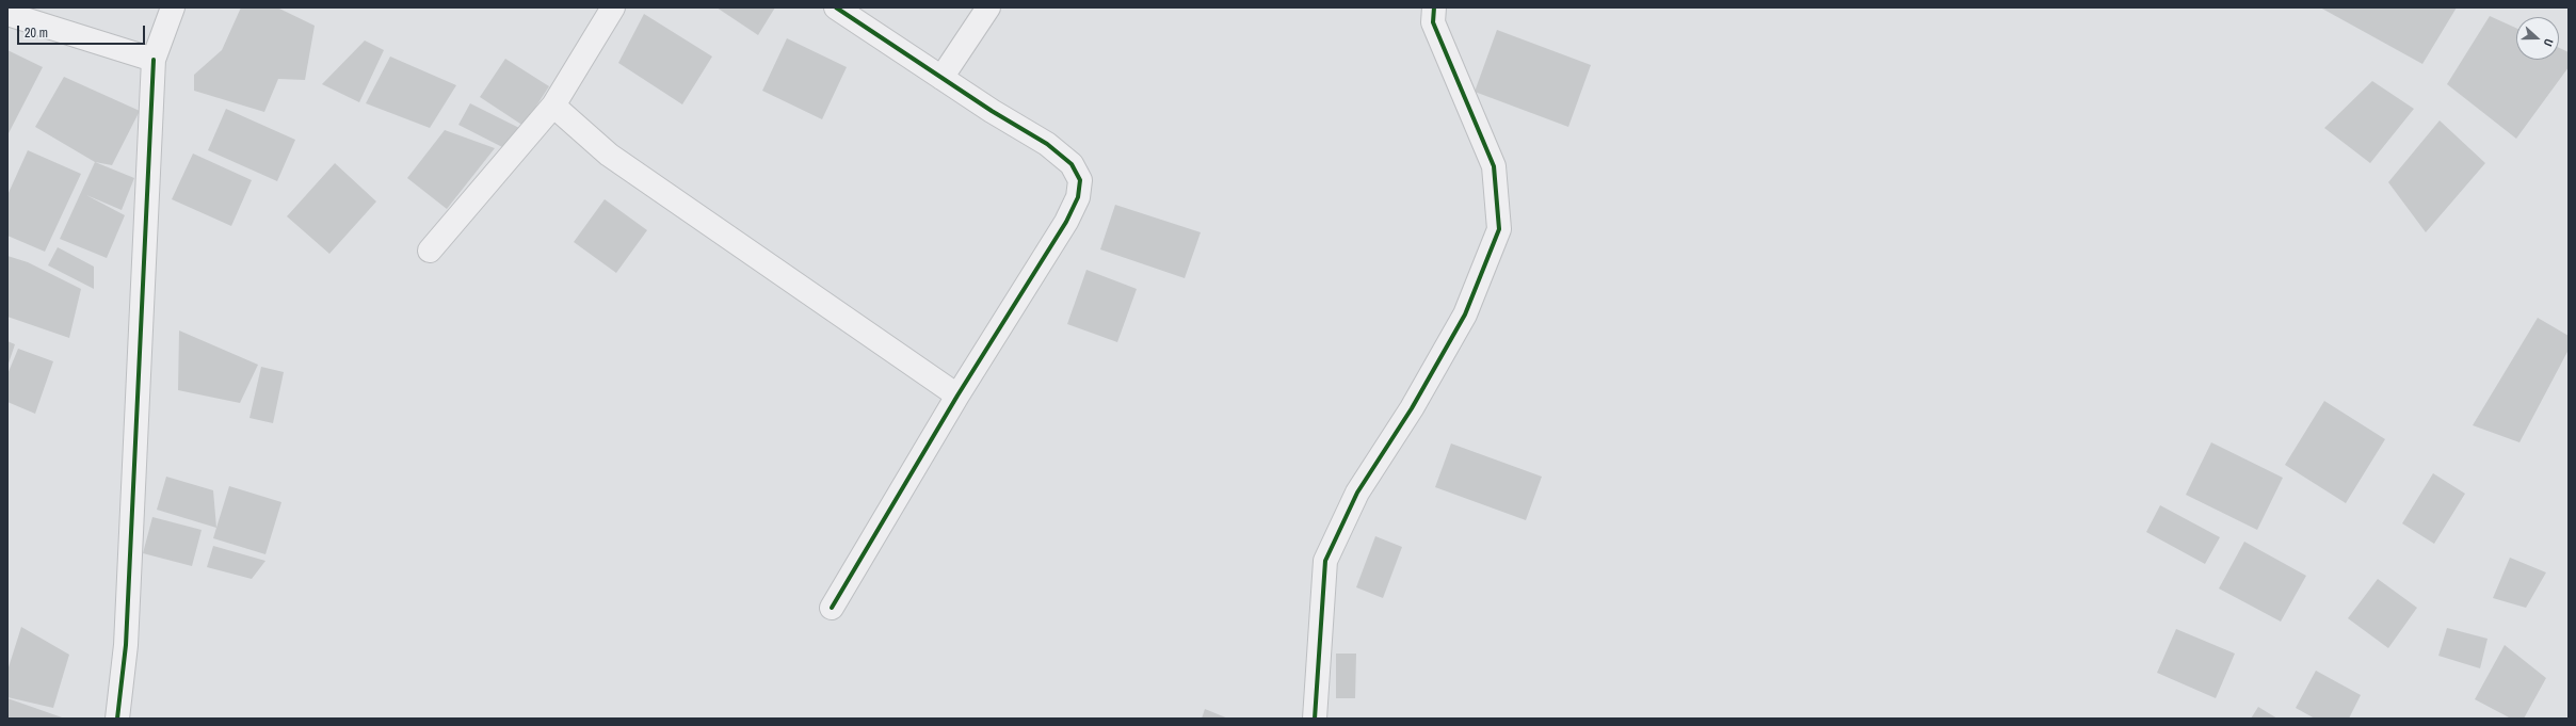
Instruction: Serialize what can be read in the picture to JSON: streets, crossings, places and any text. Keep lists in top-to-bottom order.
{
  "scale_bar": "20 m",
  "north": "right"
}
